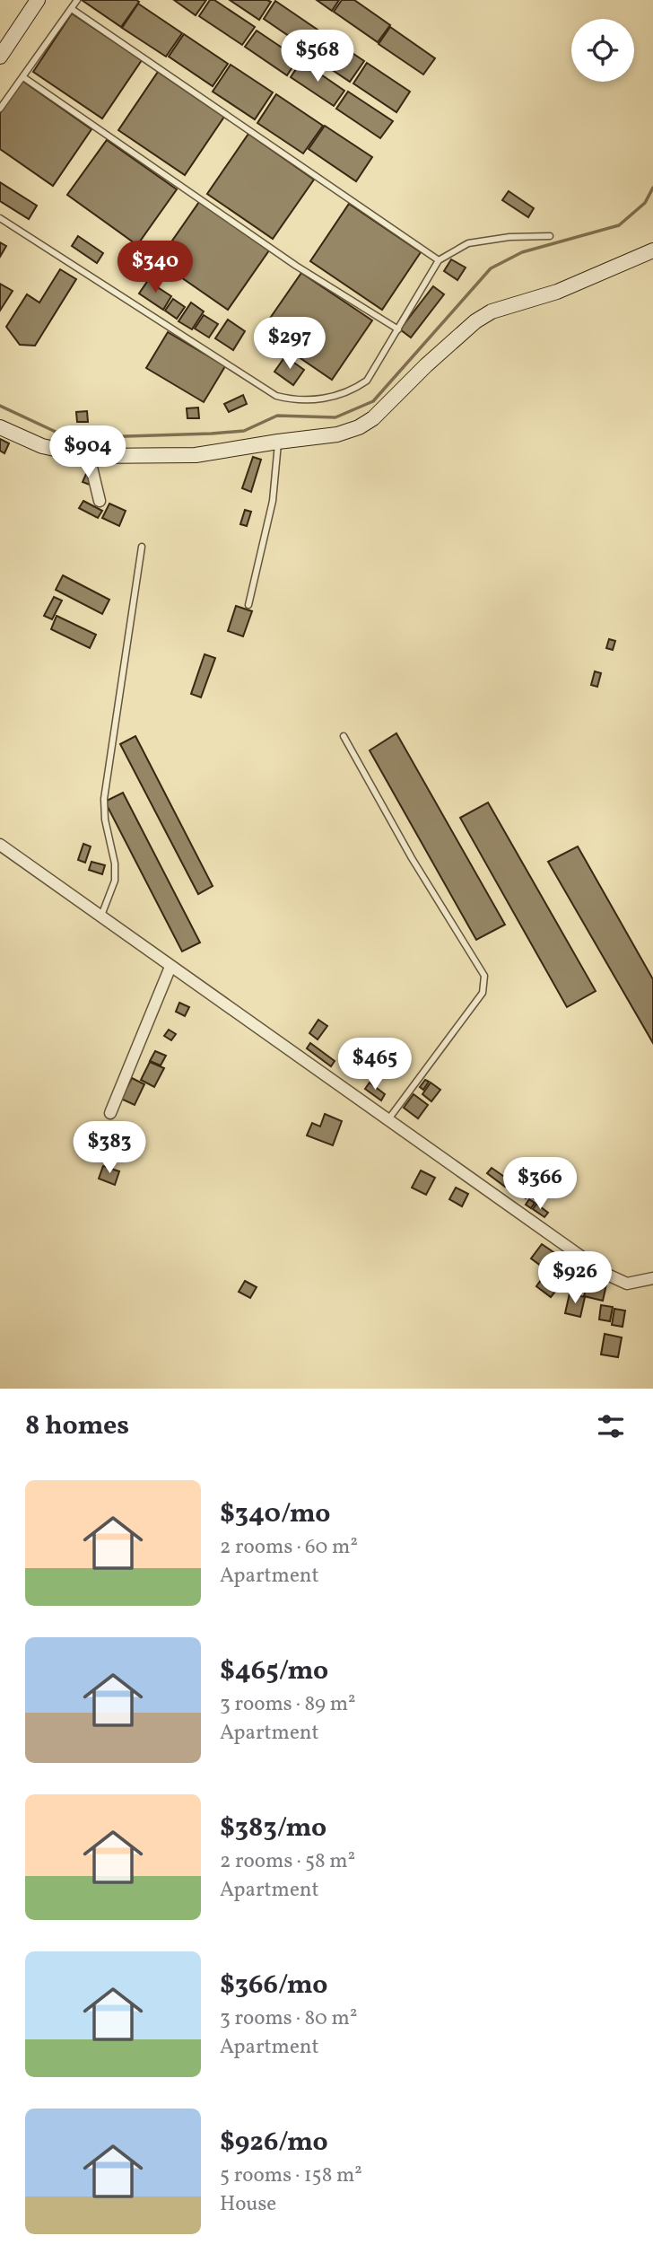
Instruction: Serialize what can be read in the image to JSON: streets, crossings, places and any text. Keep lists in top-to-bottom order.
{
  "page": {
    "price": [
      "$568",
      "$340",
      "$297",
      "$904",
      "$465",
      "$383",
      "$366",
      "$926"
    ],
    "heading": "8 homes",
    "list": [
      {
        "name": "$340/mo",
        "note": "2 rooms · 60 m² · Apartment"
      },
      {
        "name": "$465/mo",
        "note": "3 rooms · 89 m² · Apartment"
      },
      {
        "name": "$383/mo",
        "note": "2 rooms · 58 m² · Apartment"
      },
      {
        "name": "$366/mo",
        "note": "3 rooms · 80 m² · Apartment"
      },
      {
        "name": "$926/mo",
        "note": "5 rooms · 158 m² · House"
      }
    ]
  }
}
